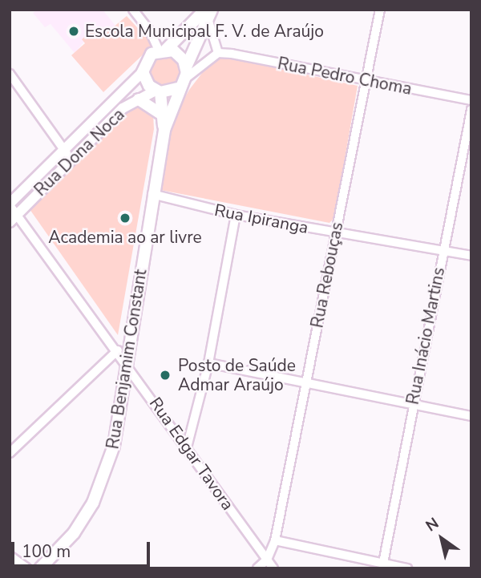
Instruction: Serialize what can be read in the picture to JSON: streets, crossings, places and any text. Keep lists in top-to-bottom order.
{
  "streets": {
    "main road": ["Rua Benjamim Constant"],
    "street": [
      "Rua Pedro Choma",
      "Rua Dona Noca",
      "Rua Ipiranga",
      "Rua Rebouças",
      "Rua Inácio Martins",
      "Rua Edgar Tavora"
    ]
  },
  "crossings": [
    ["Rua Pedro Choma", "Rua Rebouças"],
    ["Rua Dona Noca", "Rua Benjamim Constant"],
    ["Rua Dona Noca", "Rua Edgar Tavora"],
    ["Rua Ipiranga", "Rua Rebouças"],
    ["Rua Ipiranga", "Rua Inácio Martins"],
    ["Rua Ipiranga", "Rua Benjamim Constant"],
    ["Rua Rebouças", "Rua Edgar Tavora"],
    ["Rua Benjamim Constant", "Rua Edgar Tavora"]
  ],
  "places": ["Escola Municipal F. V. de Araújo", "Academia ao ar livre", "Posto de Saúde Admar Araújo"],
  "scale_bar": "100 m",
  "north": "top left"
}
